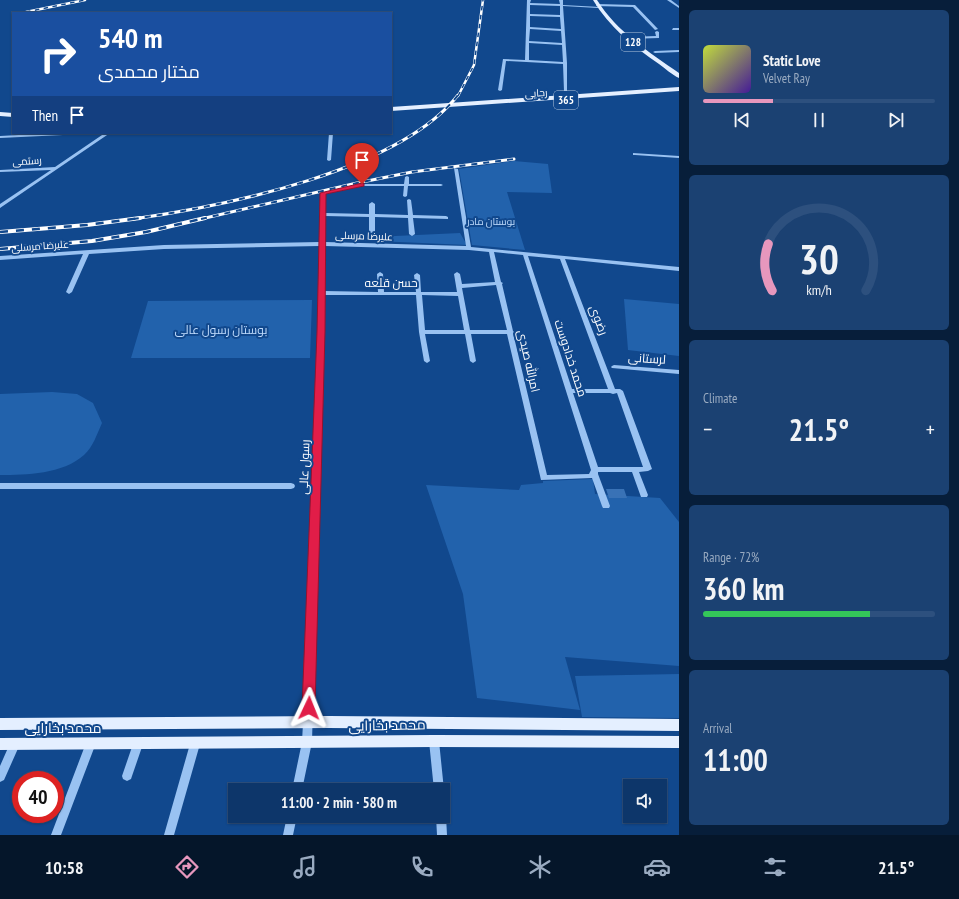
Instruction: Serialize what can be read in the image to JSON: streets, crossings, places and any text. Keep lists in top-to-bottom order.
{
  "streets": {
    "main road": [
      "128",
      "رجایی",
      "365",
      "محمد بخارایی"
    ],
    "street": [
      "رستمی",
      "علیرضا مرسلی",
      "حسن قلعه",
      "رضوی",
      "محمد خدادوست",
      "لرستانی",
      "امرالله صیدی",
      "رسول عالی"
    ]
  },
  "crossings": [
    ["علیرضا مرسلی", "رضوی"],
    ["علیرضا مرسلی", "محمد خدادوست"],
    ["علیرضا مرسلی", "امرالله صیدی"],
    ["علیرضا مرسلی", "رسول عالی"],
    ["حسن قلعه", "رسول عالی"],
    ["محمد خدادوست", "امرالله صیدی"],
    ["رسول عالی", "محمد بخارایی"]
  ],
  "parks": ["بوستان مادر", "بوستان رسول عالی"],
  "page": {
    "turn": ["540 m", "مختار محمدی"],
    "song": ["Static Love", "Velvet Ray"],
    "then": "Then",
    "tile": [
      "Climate",
      ["Range · 72%", "360 km"],
      ["Arrival", "11:00"]
    ],
    "heat": ["−", "21.5°", "+"],
    "limit": "40",
    "trip": "11:00 · 2 min · 580 m",
    "tabs": ["10:58", "21.5°"],
    "gauge": ["30", "km/h"]
  }
}
